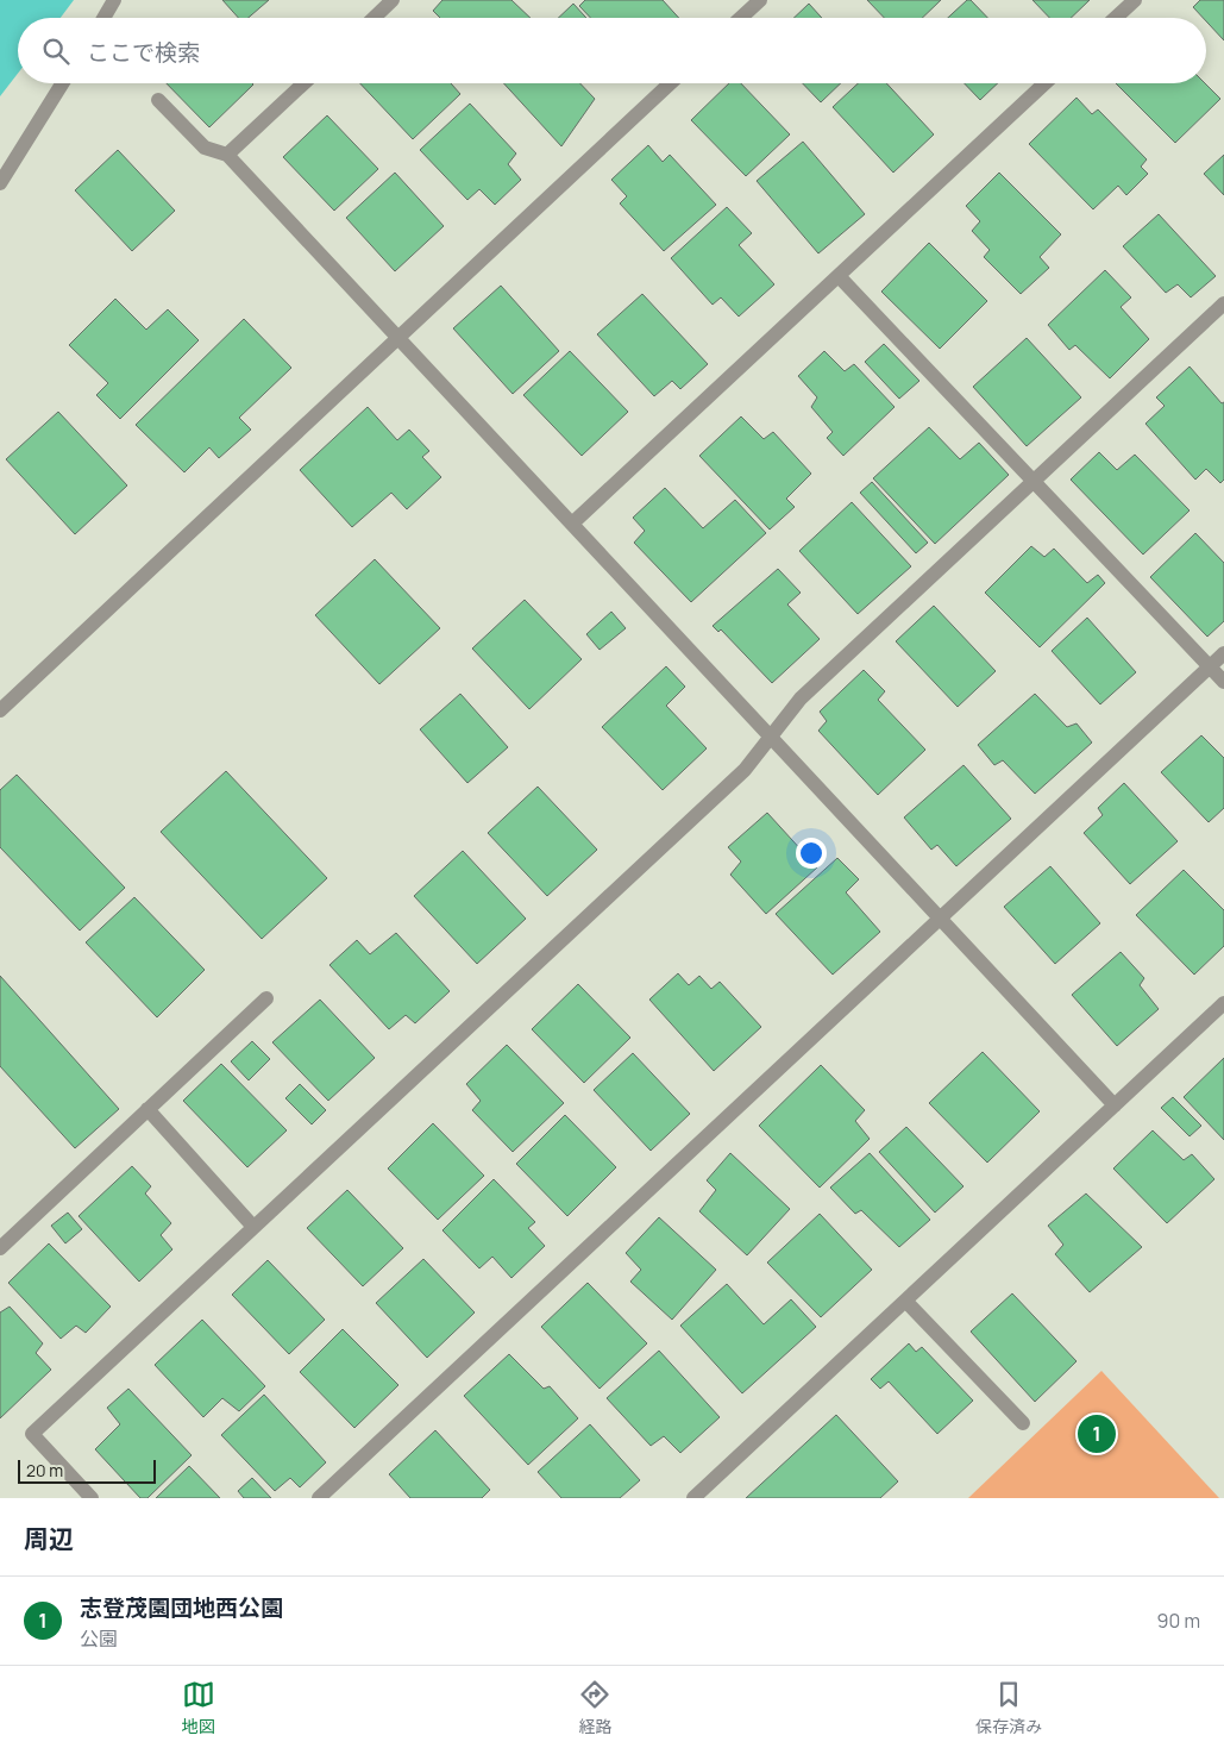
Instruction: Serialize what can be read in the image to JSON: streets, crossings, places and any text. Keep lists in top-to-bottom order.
{
  "scale_bar": "20 m",
  "page": {
    "search": "ここで検索",
    "pins": "1",
    "scale": "20 m",
    "heading": "周辺",
    "list": [
      {
        "mark": "1",
        "name": "志登茂園団地西公園",
        "note": "公園",
        "value": "90 m"
      }
    ],
    "nav": ["地図", "経路", "保存済み"]
  }
}
